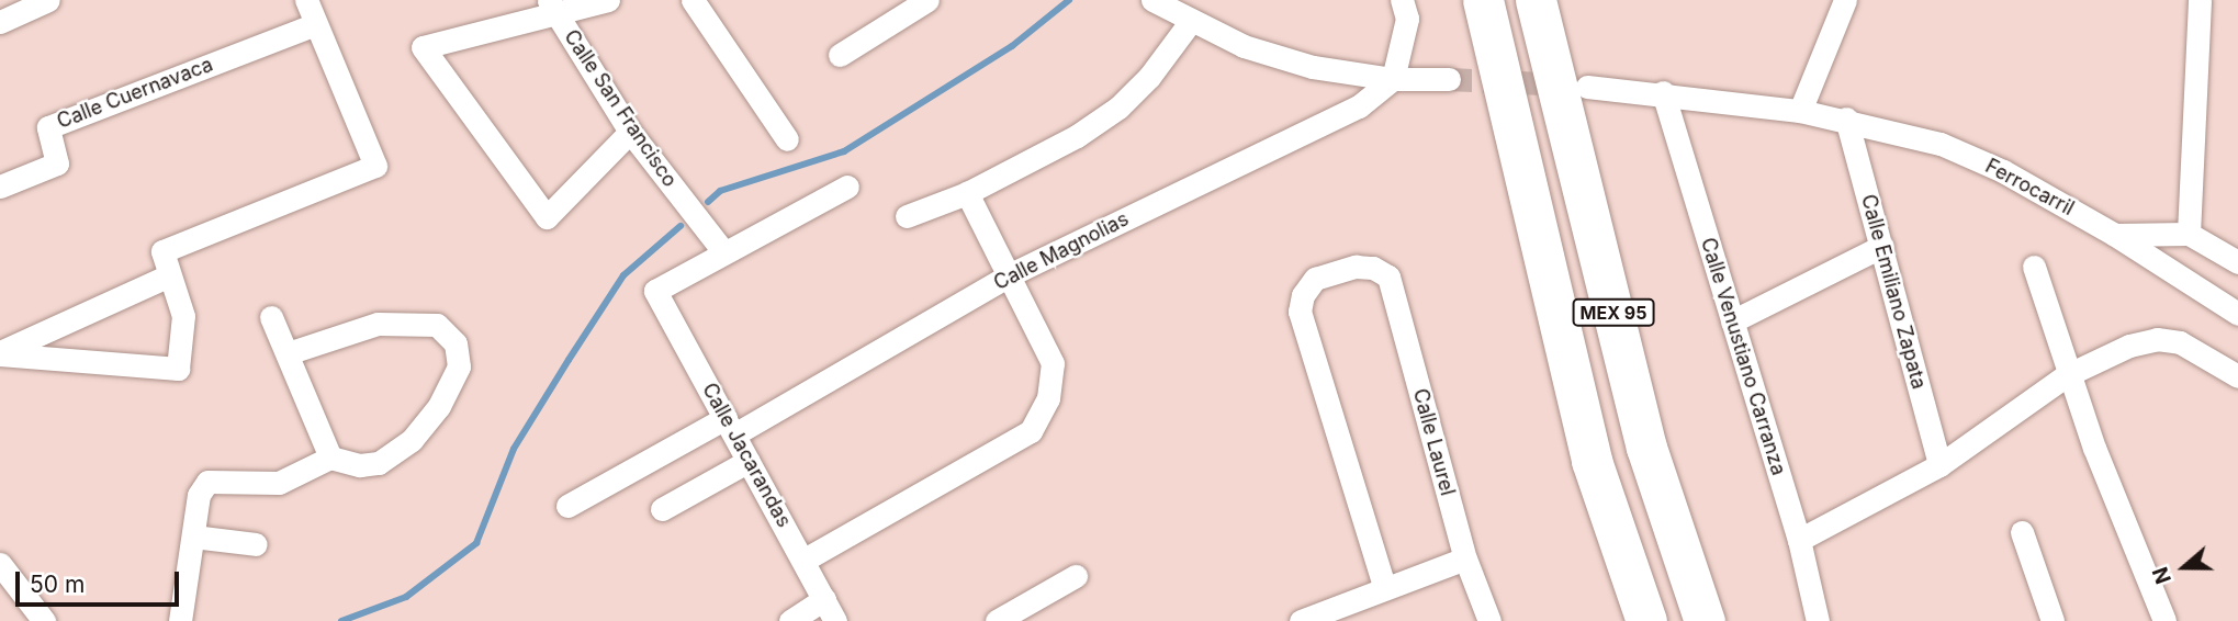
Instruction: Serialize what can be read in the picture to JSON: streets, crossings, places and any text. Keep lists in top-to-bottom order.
{
  "streets": {
    "highway": ["MEX 95"],
    "street": [
      "Calle Cuernavaca",
      "Calle San Francisco",
      "Ferrocarril",
      "Calle Magnolias",
      "Calle Emiliano Zapata",
      "Calle Venustiano Carranza",
      "Calle Laurel",
      "Calle Jacarandas"
    ]
  },
  "crossings": [
    ["Calle San Francisco", "Calle Jacarandas"],
    ["Ferrocarril", "Calle Emiliano Zapata"],
    ["Ferrocarril", "Calle Venustiano Carranza"],
    ["Calle Magnolias", "Calle Jacarandas"]
  ],
  "scale_bar": "50 m",
  "north": "left"
}
